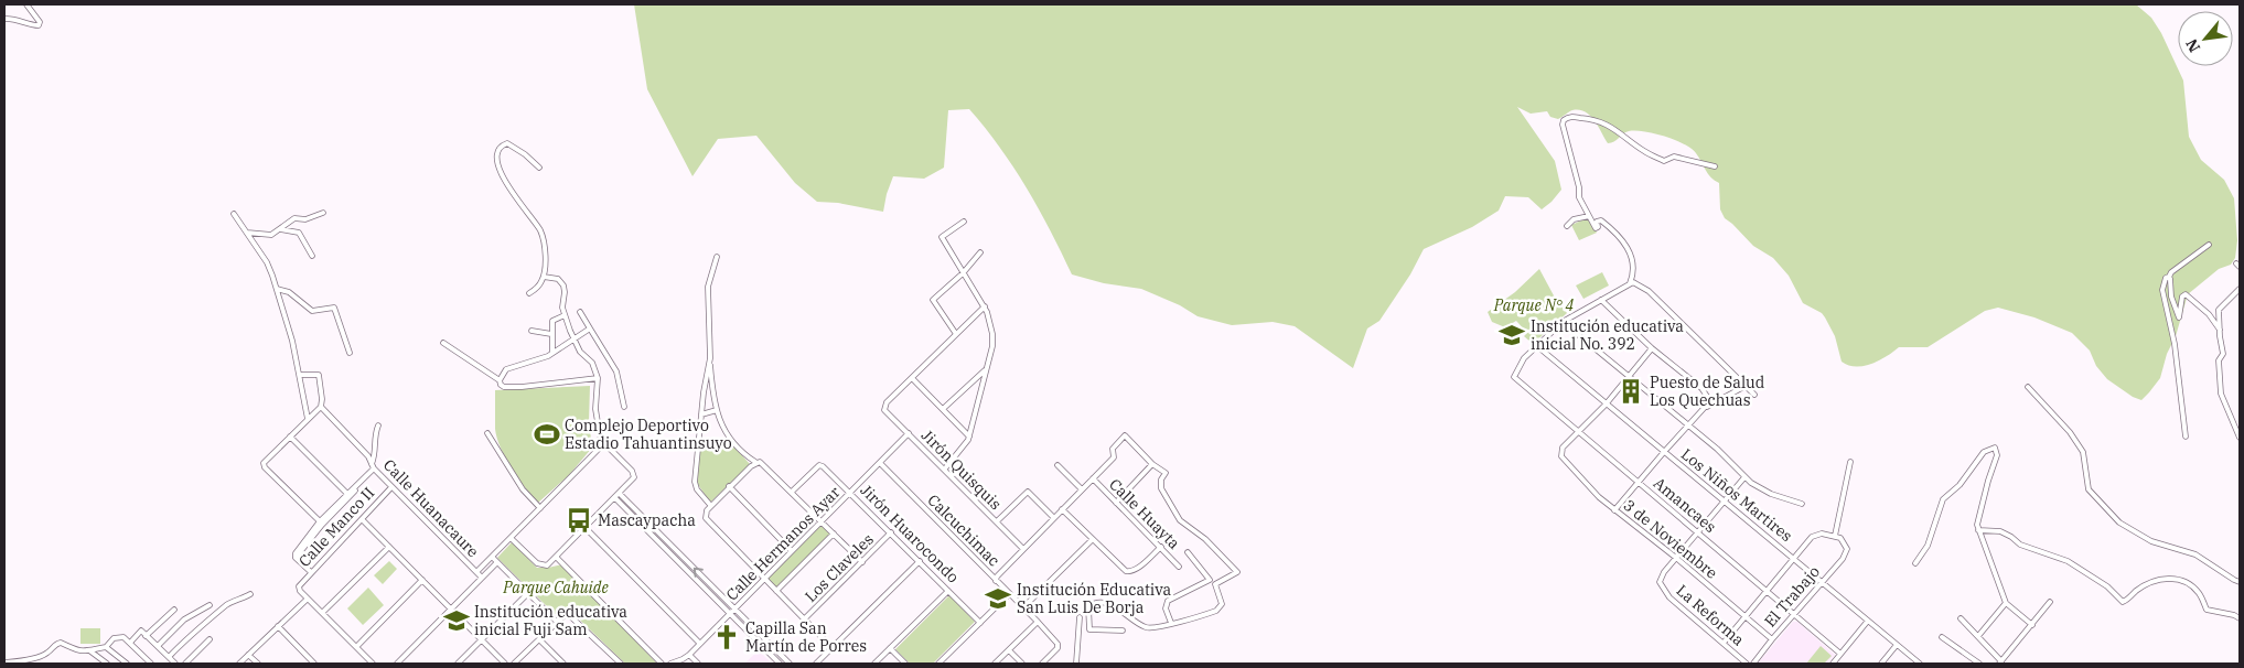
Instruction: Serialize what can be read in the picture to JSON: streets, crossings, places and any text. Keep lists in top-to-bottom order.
{
  "streets": {
    "street": [
      "Jirón Quisquis",
      "Los Niños Martires",
      "Amancaes",
      "Calle Huanacaure",
      "Calle Huayta",
      "Calle Manco II",
      "Calcuchimac",
      "Jirón Huarocondo",
      "3 de Noviembre",
      "Calle Hermanos Ayar",
      "Los Claveles",
      "El Trabajo",
      "La Reforma"
    ]
  },
  "crossings": [
    ["Jirón Quisquis", "Calle Hermanos Ayar"],
    ["Los Niños Martires", "Amancaes"],
    ["Los Niños Martires", "El Trabajo"],
    ["Amancaes", "3 de Noviembre"],
    ["Amancaes", "El Trabajo"],
    ["Calle Huanacaure", "Calle Manco II"],
    ["Calcuchimac", "Calle Hermanos Ayar"],
    ["Jirón Huarocondo", "Calle Hermanos Ayar"],
    ["Jirón Huarocondo", "Los Claveles"],
    ["3 de Noviembre", "El Trabajo"],
    ["3 de Noviembre", "La Reforma"]
  ],
  "parks": ["Parque N° 4", "Parque Cahuide"],
  "places": {
    "school or university": ["Institución educativa inicial No. 392", "Institución Educativa San Luis De Borja", "Institución educativa inicial Fuji Sam"],
    "building": ["Puesto de Salud Los Quechuas"],
    "sports": ["Complejo Deportivo Estadio Tahuantinsuyo"],
    "bus stop": ["Mascaypacha"],
    "church": ["Capilla San Martín de Porres"]
  },
  "north": "bottom left"
}
